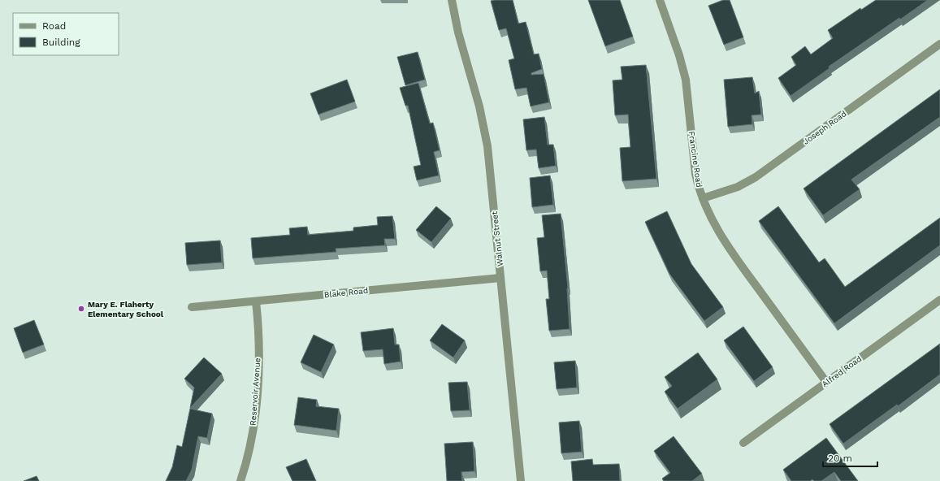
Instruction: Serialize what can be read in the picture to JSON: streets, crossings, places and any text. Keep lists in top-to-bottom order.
{
  "streets": {
    "street": [
      "Joseph Road",
      "Francine Road",
      "Walnut Street",
      "Blake Road",
      "Alfred Road",
      "Reservoir Avenue"
    ]
  },
  "crossings": [
    ["Joseph Road", "Francine Road"],
    ["Francine Road", "Alfred Road"],
    ["Walnut Street", "Blake Road"],
    ["Blake Road", "Reservoir Avenue"]
  ],
  "places": ["Mary E. Flaherty Elementary School"],
  "legend": ["Road", "Building"],
  "scale_bar": "20 m"
}
